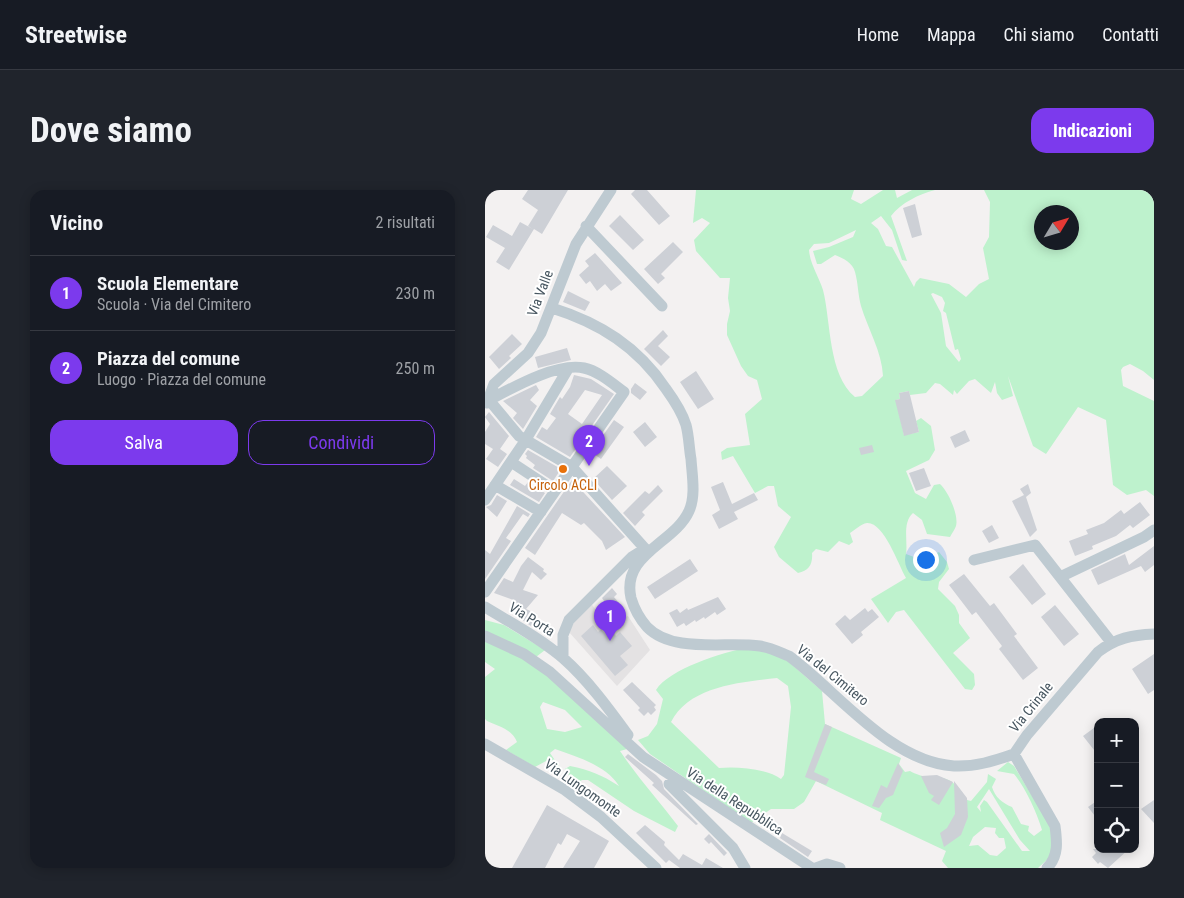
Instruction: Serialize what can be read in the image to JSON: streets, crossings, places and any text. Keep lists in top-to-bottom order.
{
  "streets": {
    "street": [
      "Via Valle",
      "Via Porta",
      "Via del Cimitero",
      "Via Crinale",
      "Via Lungomonte",
      "Via della Repubblica"
    ]
  },
  "crossings": [
    ["Via Porta", "Via della Repubblica"],
    ["Via del Cimitero", "Via Crinale"]
  ],
  "places": ["Circolo ACLI"],
  "north": "top right",
  "page": {
    "header": "Streetwise",
    "nav": [
      "Home",
      "Mappa",
      "Chi siamo",
      "Contatti"
    ],
    "buttons": [
      "Indicazioni",
      ["Salva", "Condividi"]
    ],
    "title": "Dove siamo",
    "heading": ["Vicino", "2 risultati"],
    "list": [
      {
        "mark": "1",
        "name": "Scuola Elementare",
        "note": "Scuola · Via del Cimitero",
        "value": "230 m"
      },
      {
        "mark": "2",
        "name": "Piazza del comune",
        "note": "Luogo · Piazza del comune",
        "value": "250 m"
      }
    ],
    "pins": ["2", "1"],
    "map_buttons": ["+", "−"]
  }
}
